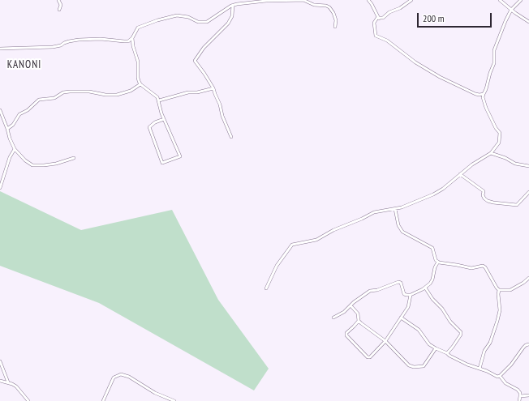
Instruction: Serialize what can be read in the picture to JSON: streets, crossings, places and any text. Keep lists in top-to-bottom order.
{
  "districts": ["KANONI"],
  "scale_bar": "200 m"
}
